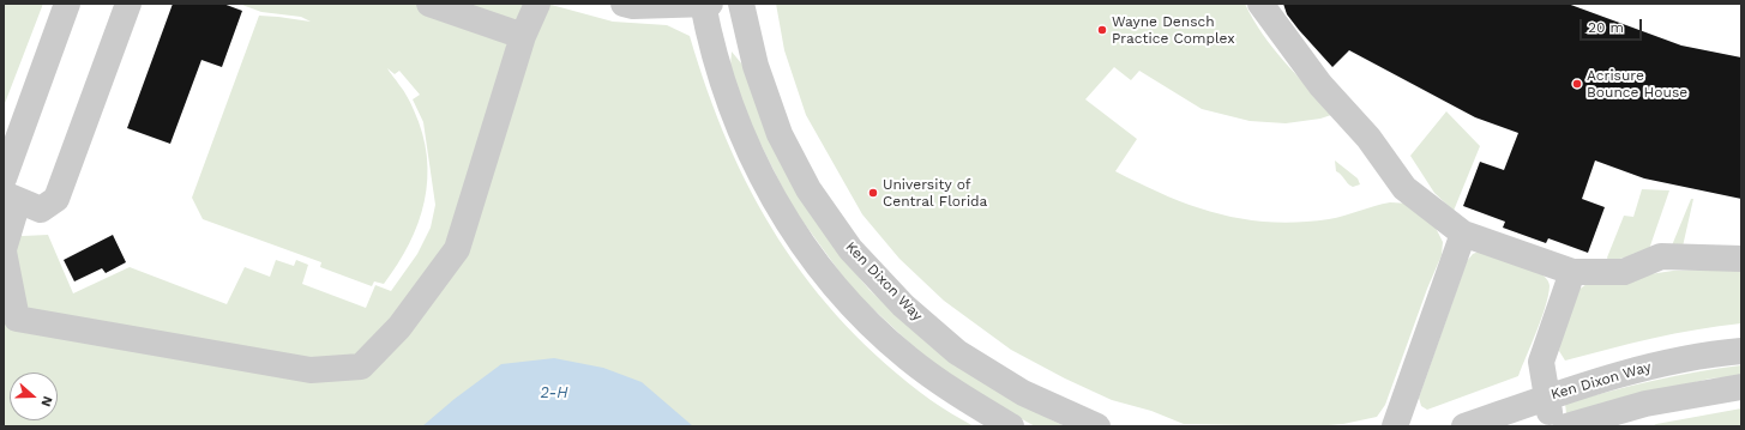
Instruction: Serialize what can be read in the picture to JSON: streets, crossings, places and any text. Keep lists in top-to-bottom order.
{
  "streets": {
    "street": ["Ken Dixon Way"]
  },
  "water": ["2-H"],
  "places": ["Wayne Densch Practice Complex", "Acrisure Bounce House", "University of Central Florida"],
  "scale_bar": "20 m",
  "north": "right"
}
